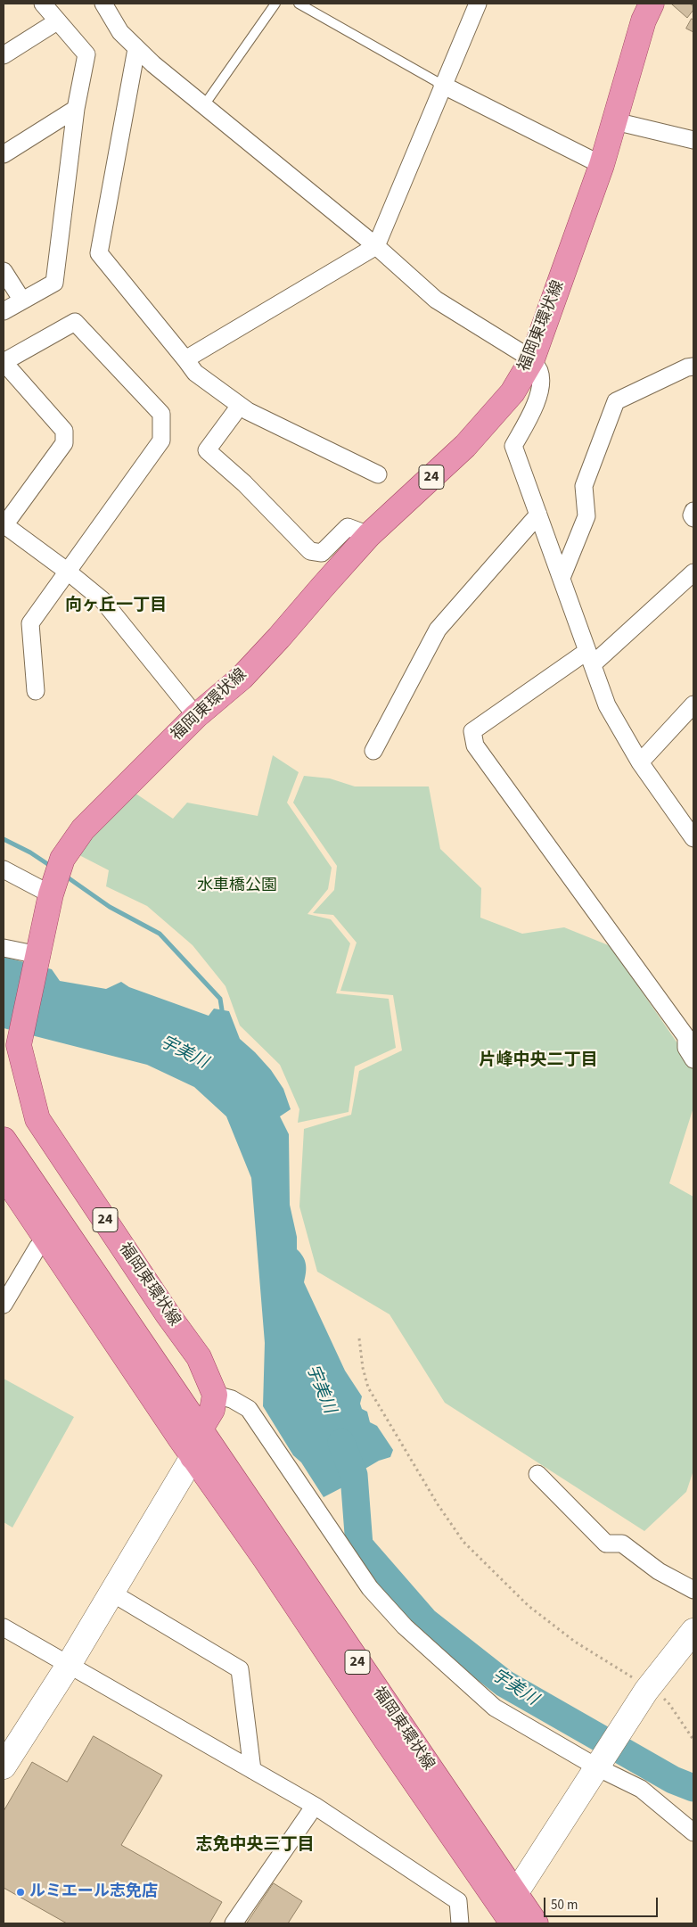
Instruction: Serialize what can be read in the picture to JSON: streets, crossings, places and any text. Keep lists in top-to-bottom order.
{
  "streets": {
    "main road": ["福岡東環状線", "24"]
  },
  "districts": ["向ヶ丘一丁目", "片峰中央二丁目", "志免中央三丁目"],
  "water": ["宇美川"],
  "parks": ["水車橋公園"],
  "places": ["ルミエール志免店"],
  "scale_bar": "50 m"
}
